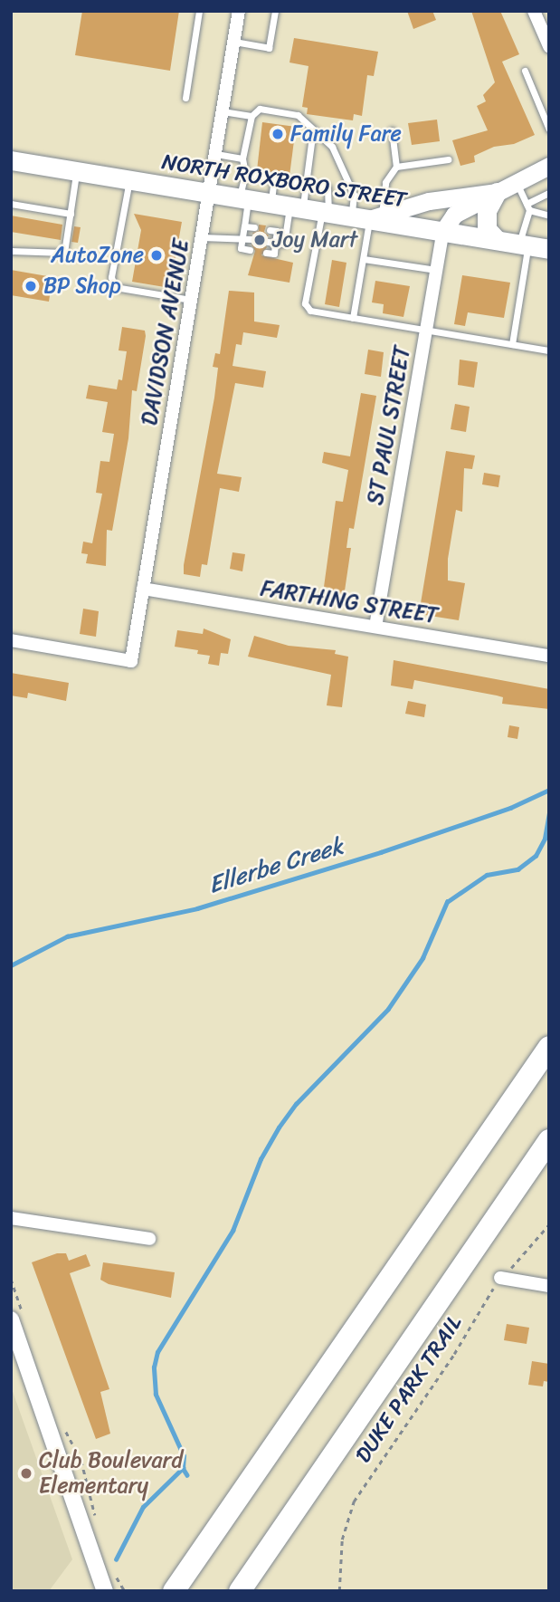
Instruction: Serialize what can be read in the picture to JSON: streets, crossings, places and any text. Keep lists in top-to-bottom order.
{
  "streets": {
    "main road": ["NORTH ROXBORO STREET"],
    "street": ["DAVIDSON AVENUE", "ST PAUL STREET", "FARTHING STREET"],
    "path": ["DUKE PARK TRAIL"]
  },
  "crossings": [
    ["NORTH ROXBORO STREET", "DAVIDSON AVENUE"],
    ["NORTH ROXBORO STREET", "ST PAUL STREET"],
    ["DAVIDSON AVENUE", "FARTHING STREET"],
    ["ST PAUL STREET", "FARTHING STREET"]
  ],
  "water": ["Ellerbe Creek"],
  "places": [
    "Family Fare",
    "Joy Mart",
    "AutoZone",
    "BP Shop",
    "Club Boulevard Elementary"
  ]
}
